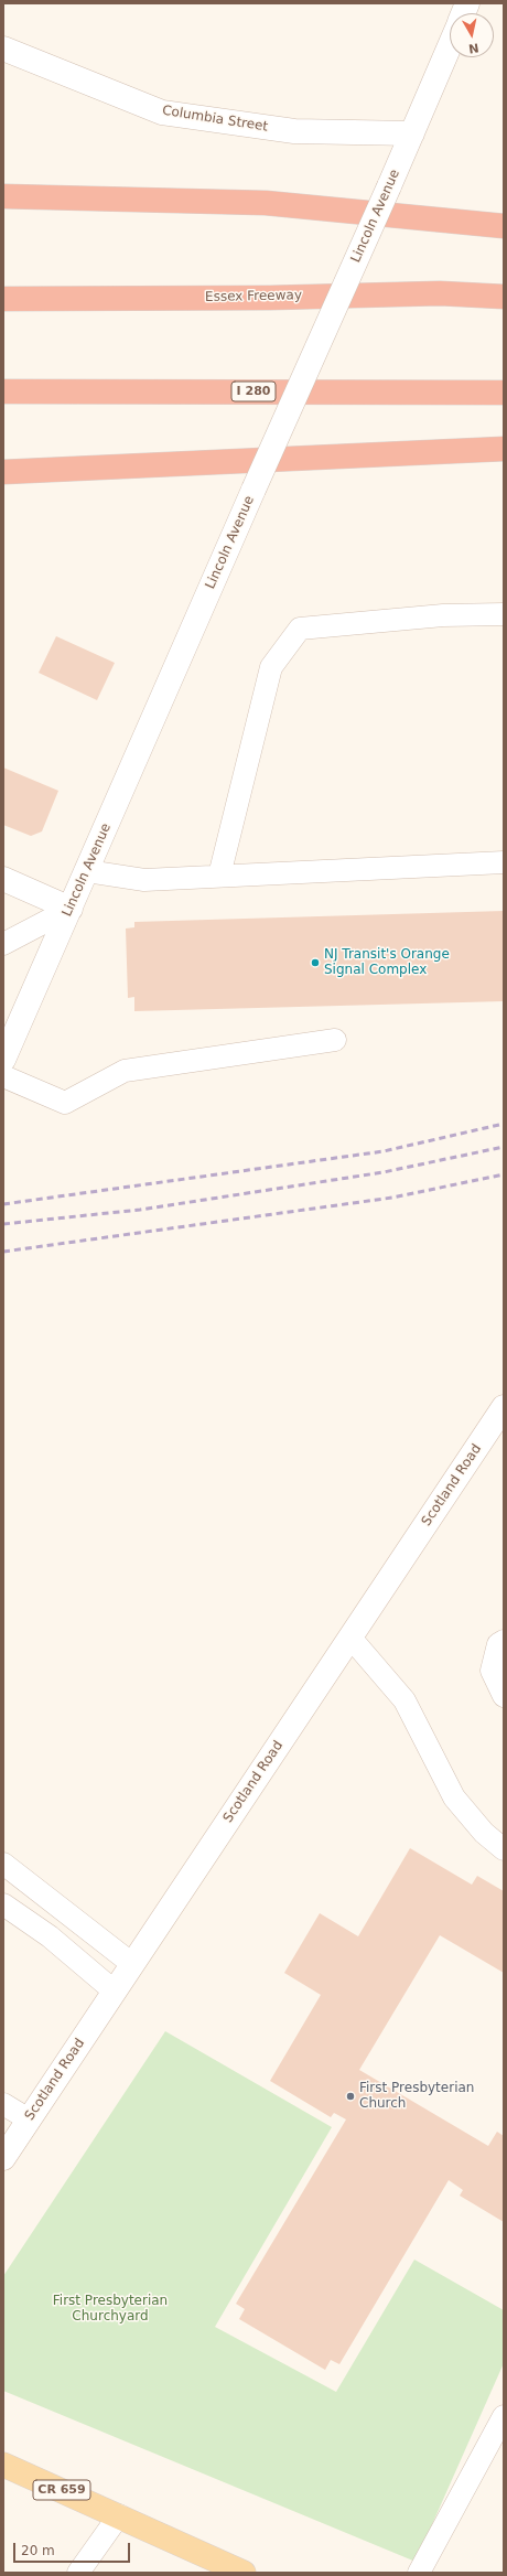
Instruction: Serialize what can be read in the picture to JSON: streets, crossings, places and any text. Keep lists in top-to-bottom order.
{
  "streets": {
    "highway": ["Essex Freeway", "I 280"],
    "main road": ["CR 659"],
    "street": ["Columbia Street", "Lincoln Avenue", "Scotland Road"]
  },
  "crossings": [
    ["Columbia Street", "Lincoln Avenue"]
  ],
  "parks": ["First Presbyterian Churchyard"],
  "places": ["NJ Transit's Orange Signal Complex", "First Presbyterian Church"],
  "scale_bar": "20 m",
  "north": "bottom"
}
